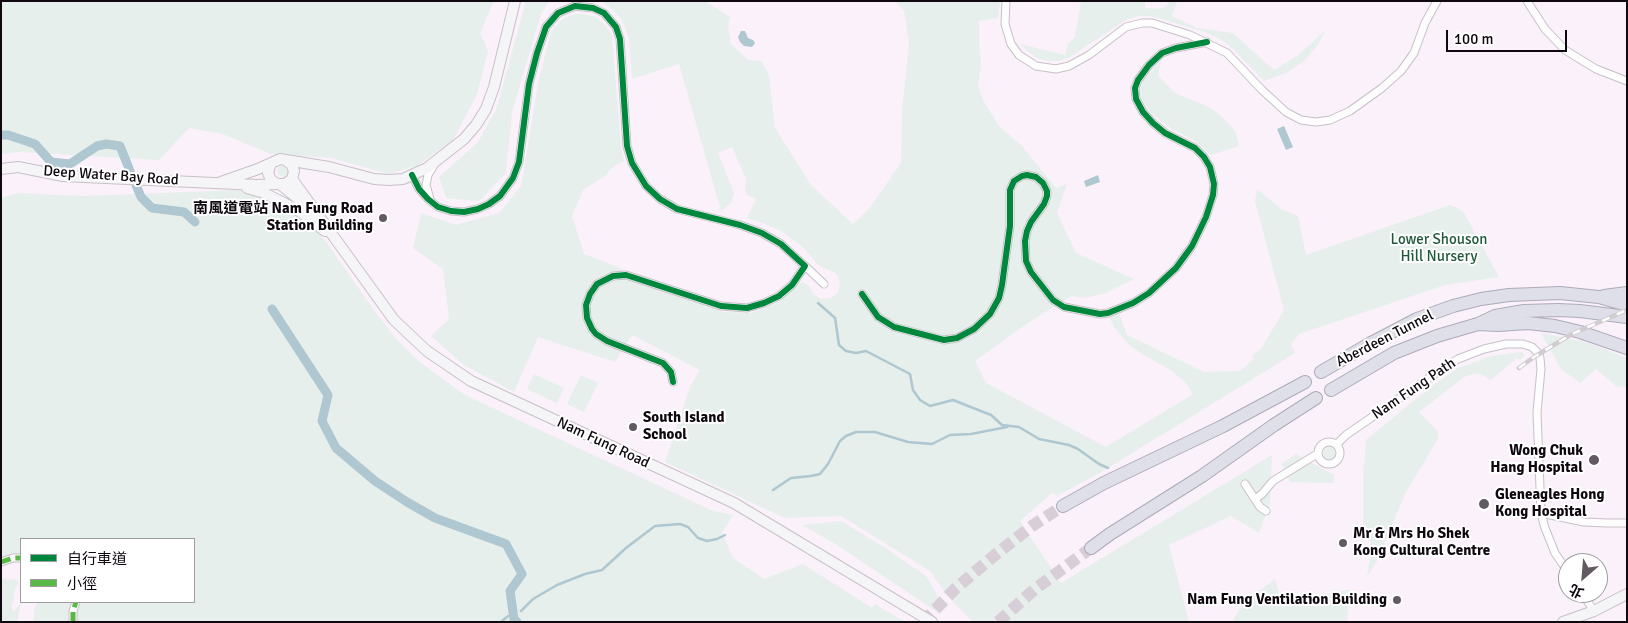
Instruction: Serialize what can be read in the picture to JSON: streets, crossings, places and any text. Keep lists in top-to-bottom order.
{
  "streets": {
    "highway": ["Aberdeen Tunnel"],
    "main road": ["Deep Water Bay Road", "Nam Fung Road"],
    "street": ["Nam Fung Path"]
  },
  "crossings": [
    ["Deep Water Bay Road", "Nam Fung Road"]
  ],
  "parks": ["Lower Shouson Hill Nursery"],
  "places": [
    "南風道電站 Nam Fung Road Station Building",
    "South Island School",
    "Wong Chuk Hang Hospital",
    "Gleneagles Hong Kong Hospital",
    "Mr & Mrs Ho Shek Kong Cultural Centre",
    "Nam Fung Ventilation Building"
  ],
  "legend": ["自行車道", "小徑"],
  "scale_bar": "100 m",
  "north": "bottom left"
}
